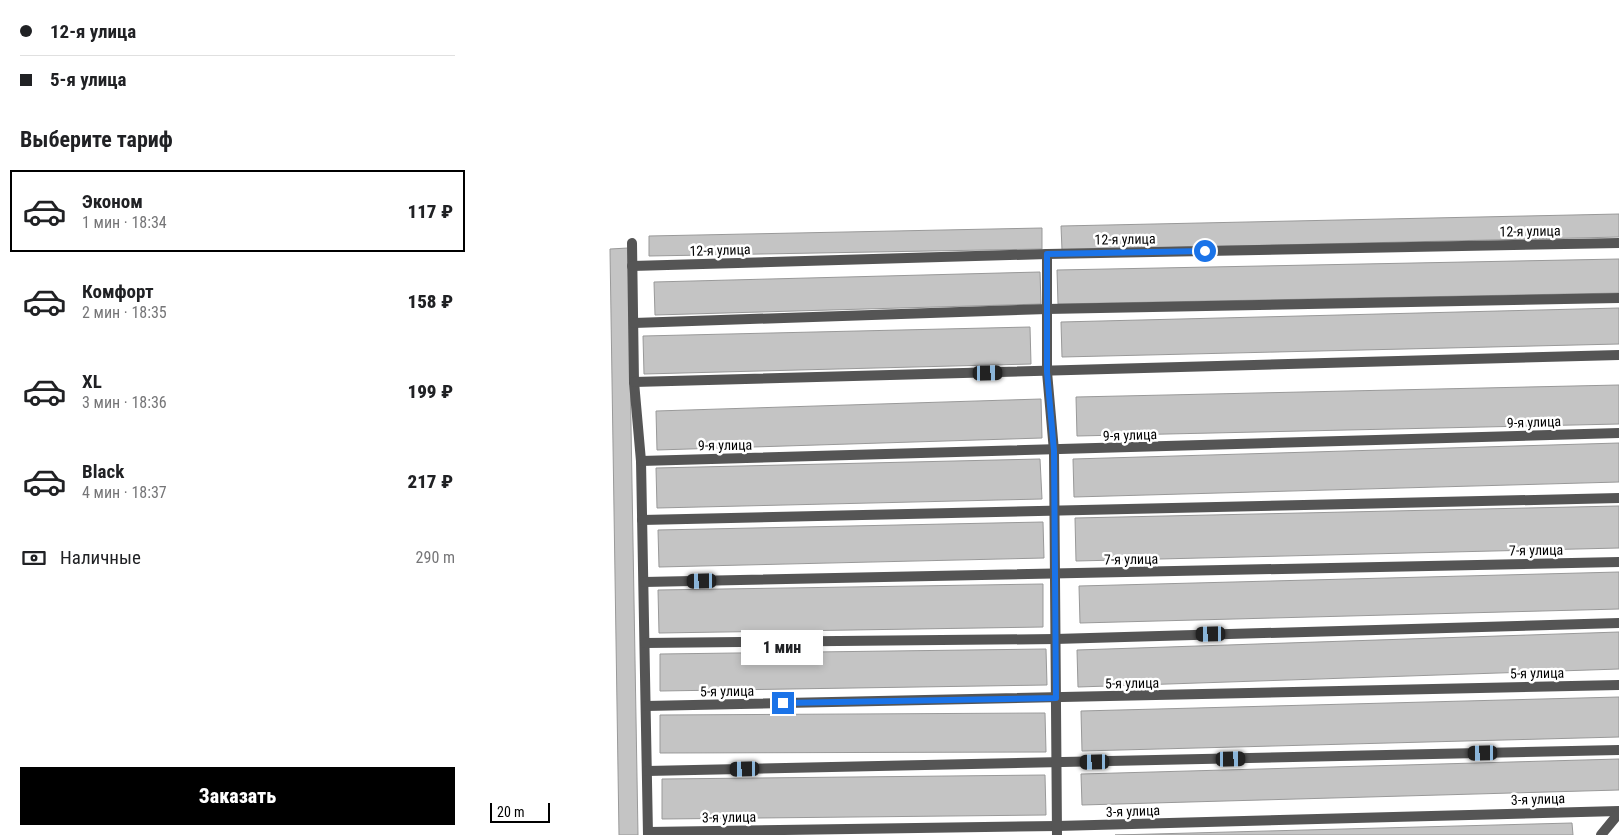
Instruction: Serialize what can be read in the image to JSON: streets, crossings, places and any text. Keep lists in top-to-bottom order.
{
  "streets": {
    "street": [
      "12-я улица",
      "9-я улица",
      "7-я улица",
      "5-я улица",
      "3-я улица"
    ]
  },
  "scale_bar": "20 m",
  "page": {
    "banner": ["12-я улица", "5-я улица"],
    "heading": "Выберите тариф",
    "list": [
      {
        "name": "Эконом",
        "note": "1 мин · 18:34",
        "value": "117 ₽"
      },
      {
        "name": "Комфорт",
        "note": "2 мин · 18:35",
        "value": "158 ₽"
      },
      {
        "name": "XL",
        "note": "3 мин · 18:36",
        "value": "199 ₽"
      },
      {
        "name": "Black",
        "note": "4 мин · 18:37",
        "value": "217 ₽"
      }
    ],
    "pay": ["Наличные", "290 m"],
    "bubble": "1 мин",
    "buttons": "Заказать",
    "scale": "20 m"
  }
}
